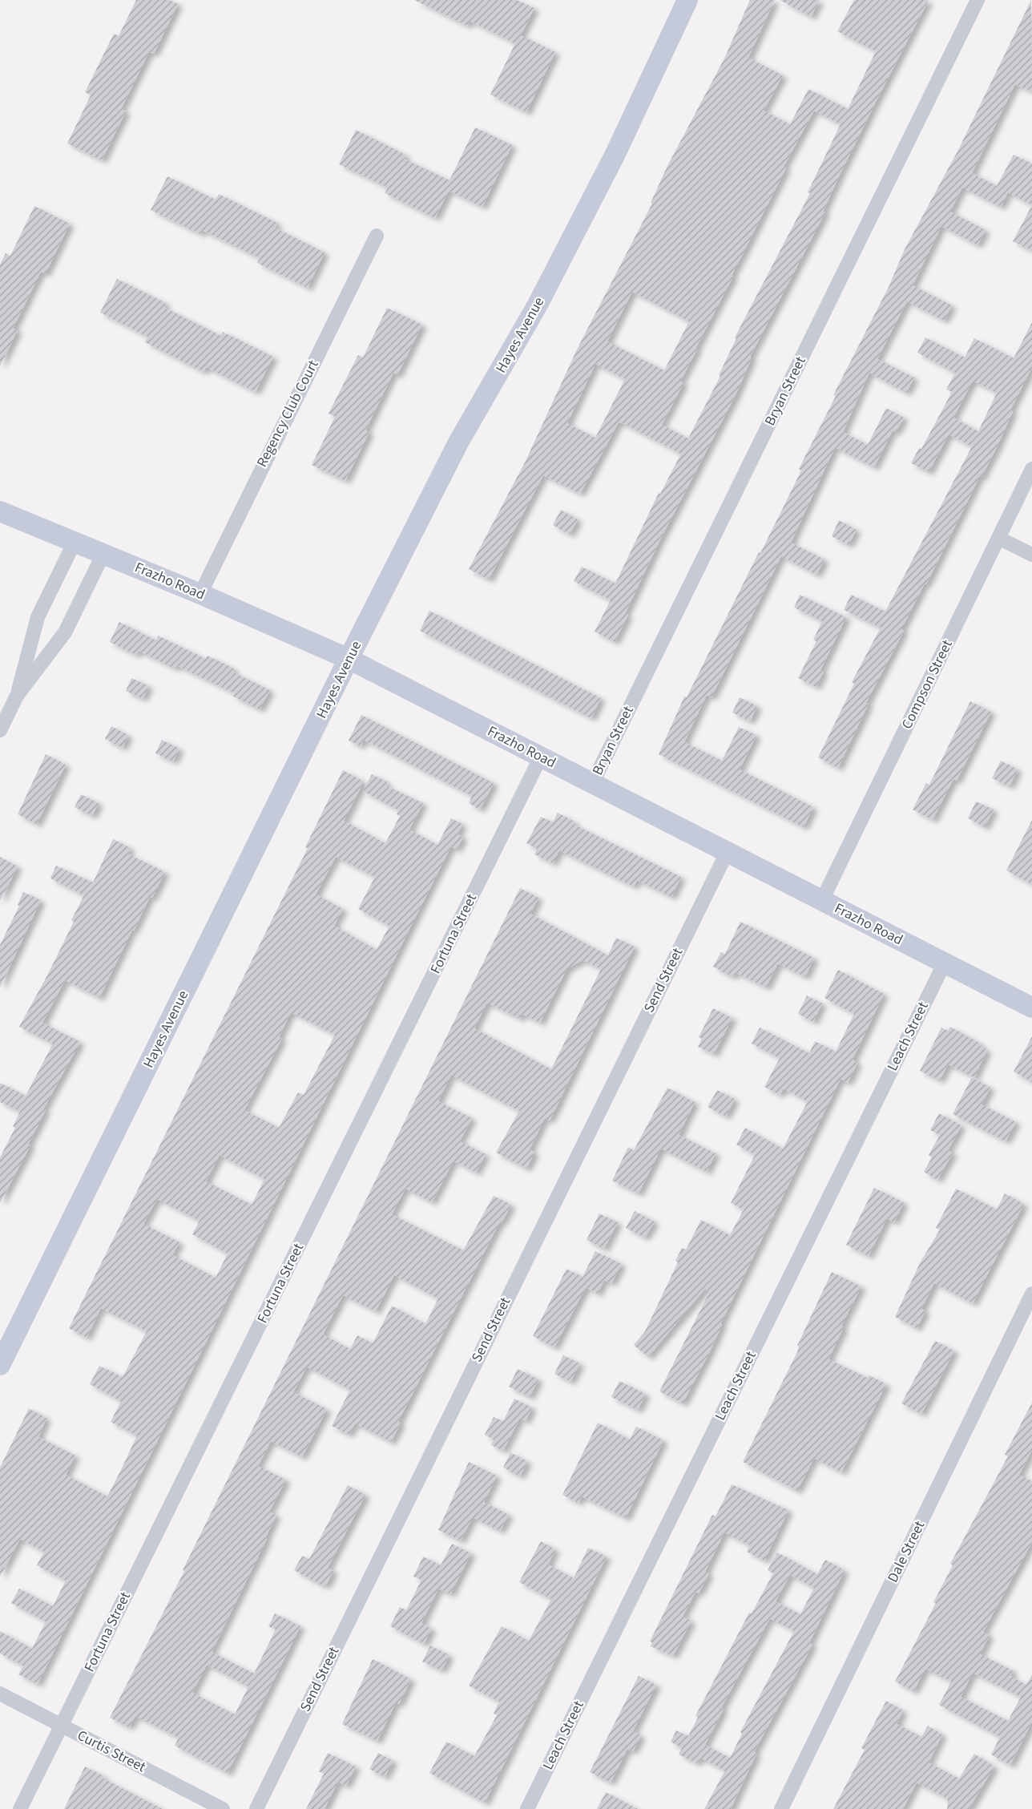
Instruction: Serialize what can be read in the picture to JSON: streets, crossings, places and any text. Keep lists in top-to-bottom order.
{
  "streets": {
    "street": [
      "Hayes Avenue",
      "Bryan Street",
      "Regency Club Court",
      "Frazho Road",
      "Compson Street",
      "Fortuna Street",
      "Send Street",
      "Leach Street",
      "Dale Street",
      "Curtis Street"
    ]
  },
  "crossings": [
    ["Hayes Avenue", "Frazho Road"],
    ["Bryan Street", "Frazho Road"],
    ["Regency Club Court", "Frazho Road"],
    ["Frazho Road", "Compson Street"],
    ["Frazho Road", "Fortuna Street"],
    ["Frazho Road", "Send Street"],
    ["Frazho Road", "Leach Street"],
    ["Fortuna Street", "Curtis Street"]
  ]
}
